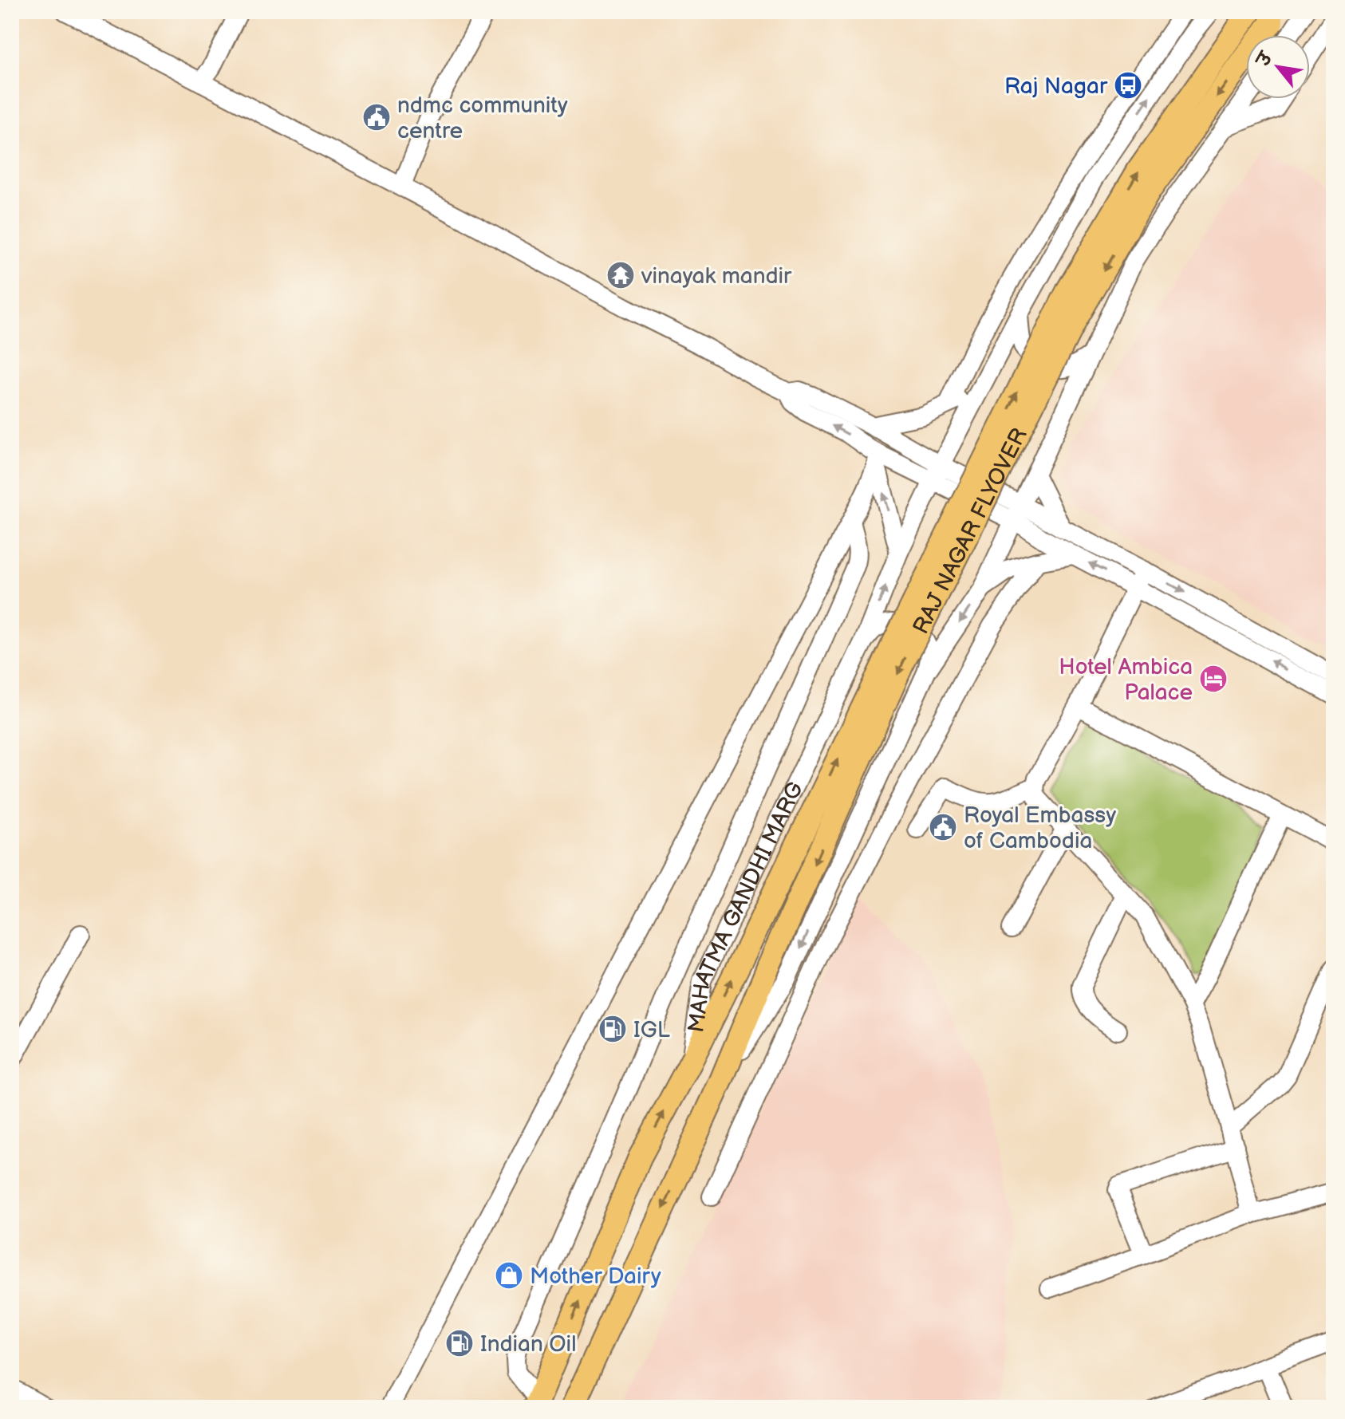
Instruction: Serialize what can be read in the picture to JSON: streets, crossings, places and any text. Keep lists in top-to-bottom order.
{
  "streets": {
    "main road": ["RAJ NAGAR FLYOVER", "MAHATMA GANDHI MARG"]
  },
  "crossings": [
    ["RAJ NAGAR FLYOVER", "MAHATMA GANDHI MARG"]
  ],
  "places": {
    "bus stop": ["Raj Nagar"],
    "public building": ["ndmc community centre", "Royal Embassy of Cambodia"],
    "temple": ["vinayak mandir"],
    "hotel": ["Hotel Ambica Palace"],
    "fuel station": ["IGL", "Indian Oil"],
    "shop": ["Mother Dairy"]
  },
  "north": "top left"
}
